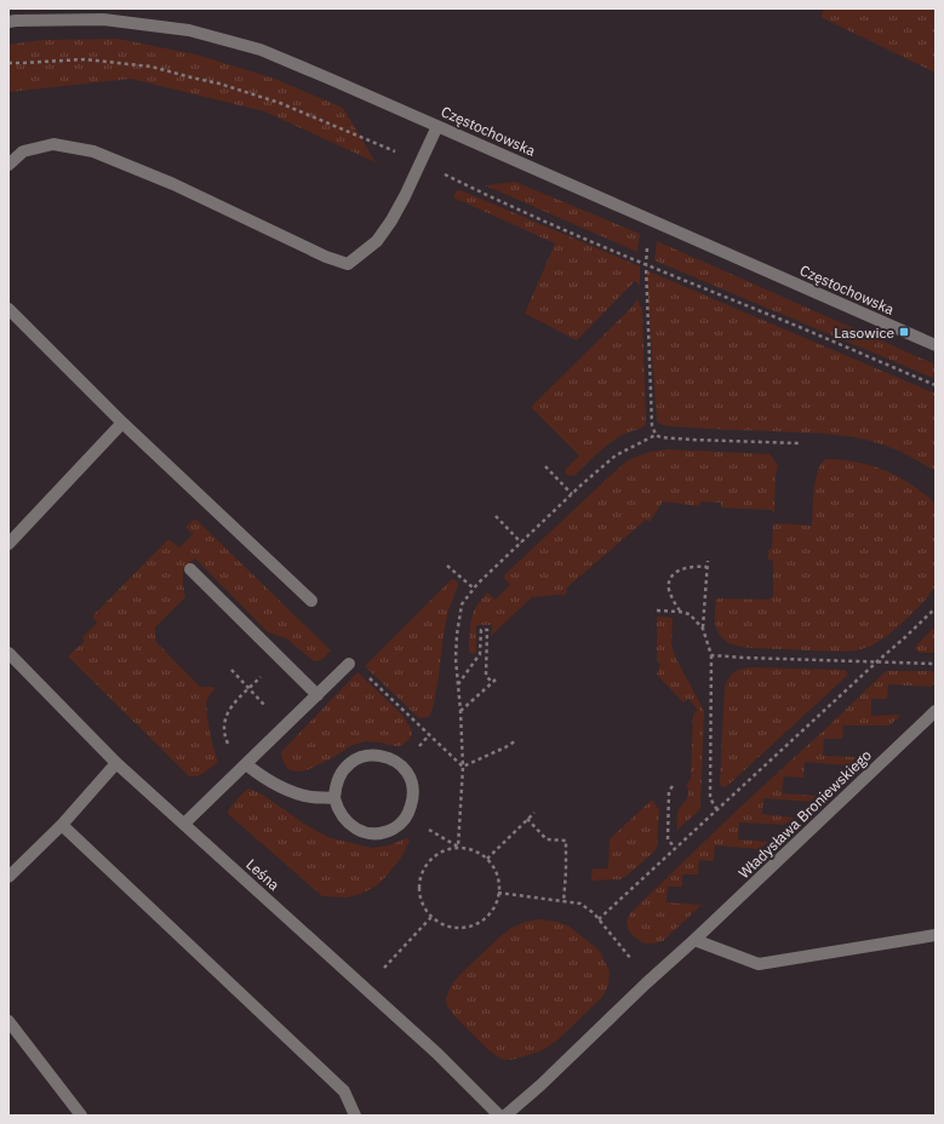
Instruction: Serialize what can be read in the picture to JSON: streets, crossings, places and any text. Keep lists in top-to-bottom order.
{
  "streets": {
    "street": ["Częstochowska", "Władysława Broniewskiego", "Leśna"]
  },
  "places": {
    "transit": ["Lasowice"]
  }
}
